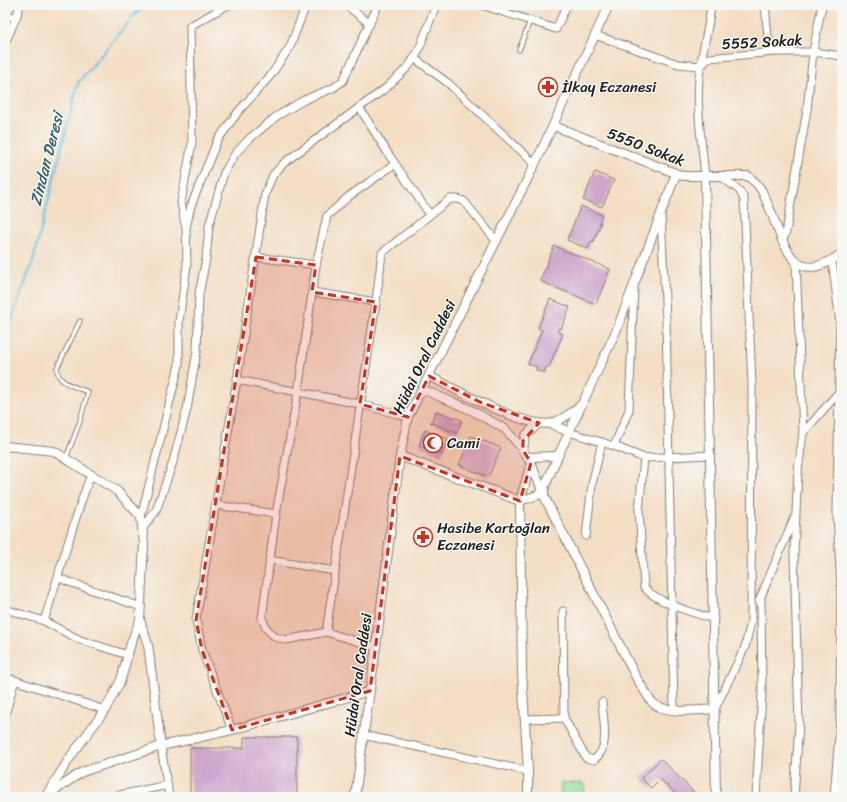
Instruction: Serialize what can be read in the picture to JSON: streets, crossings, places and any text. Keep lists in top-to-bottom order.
{
  "streets": {
    "street": ["5552 Sokak", "5550 Sokak", "Hüdai Oral Caddesi"]
  },
  "crossings": [
    ["5550 Sokak", "Hüdai Oral Caddesi"]
  ],
  "water": ["Zindan Deresi"],
  "places": {
    "pharmacy": ["İlkay Eczanesi", "Hasibe Kartoğlan Eczanesi"],
    "mosque": ["Cami"]
  }
}
